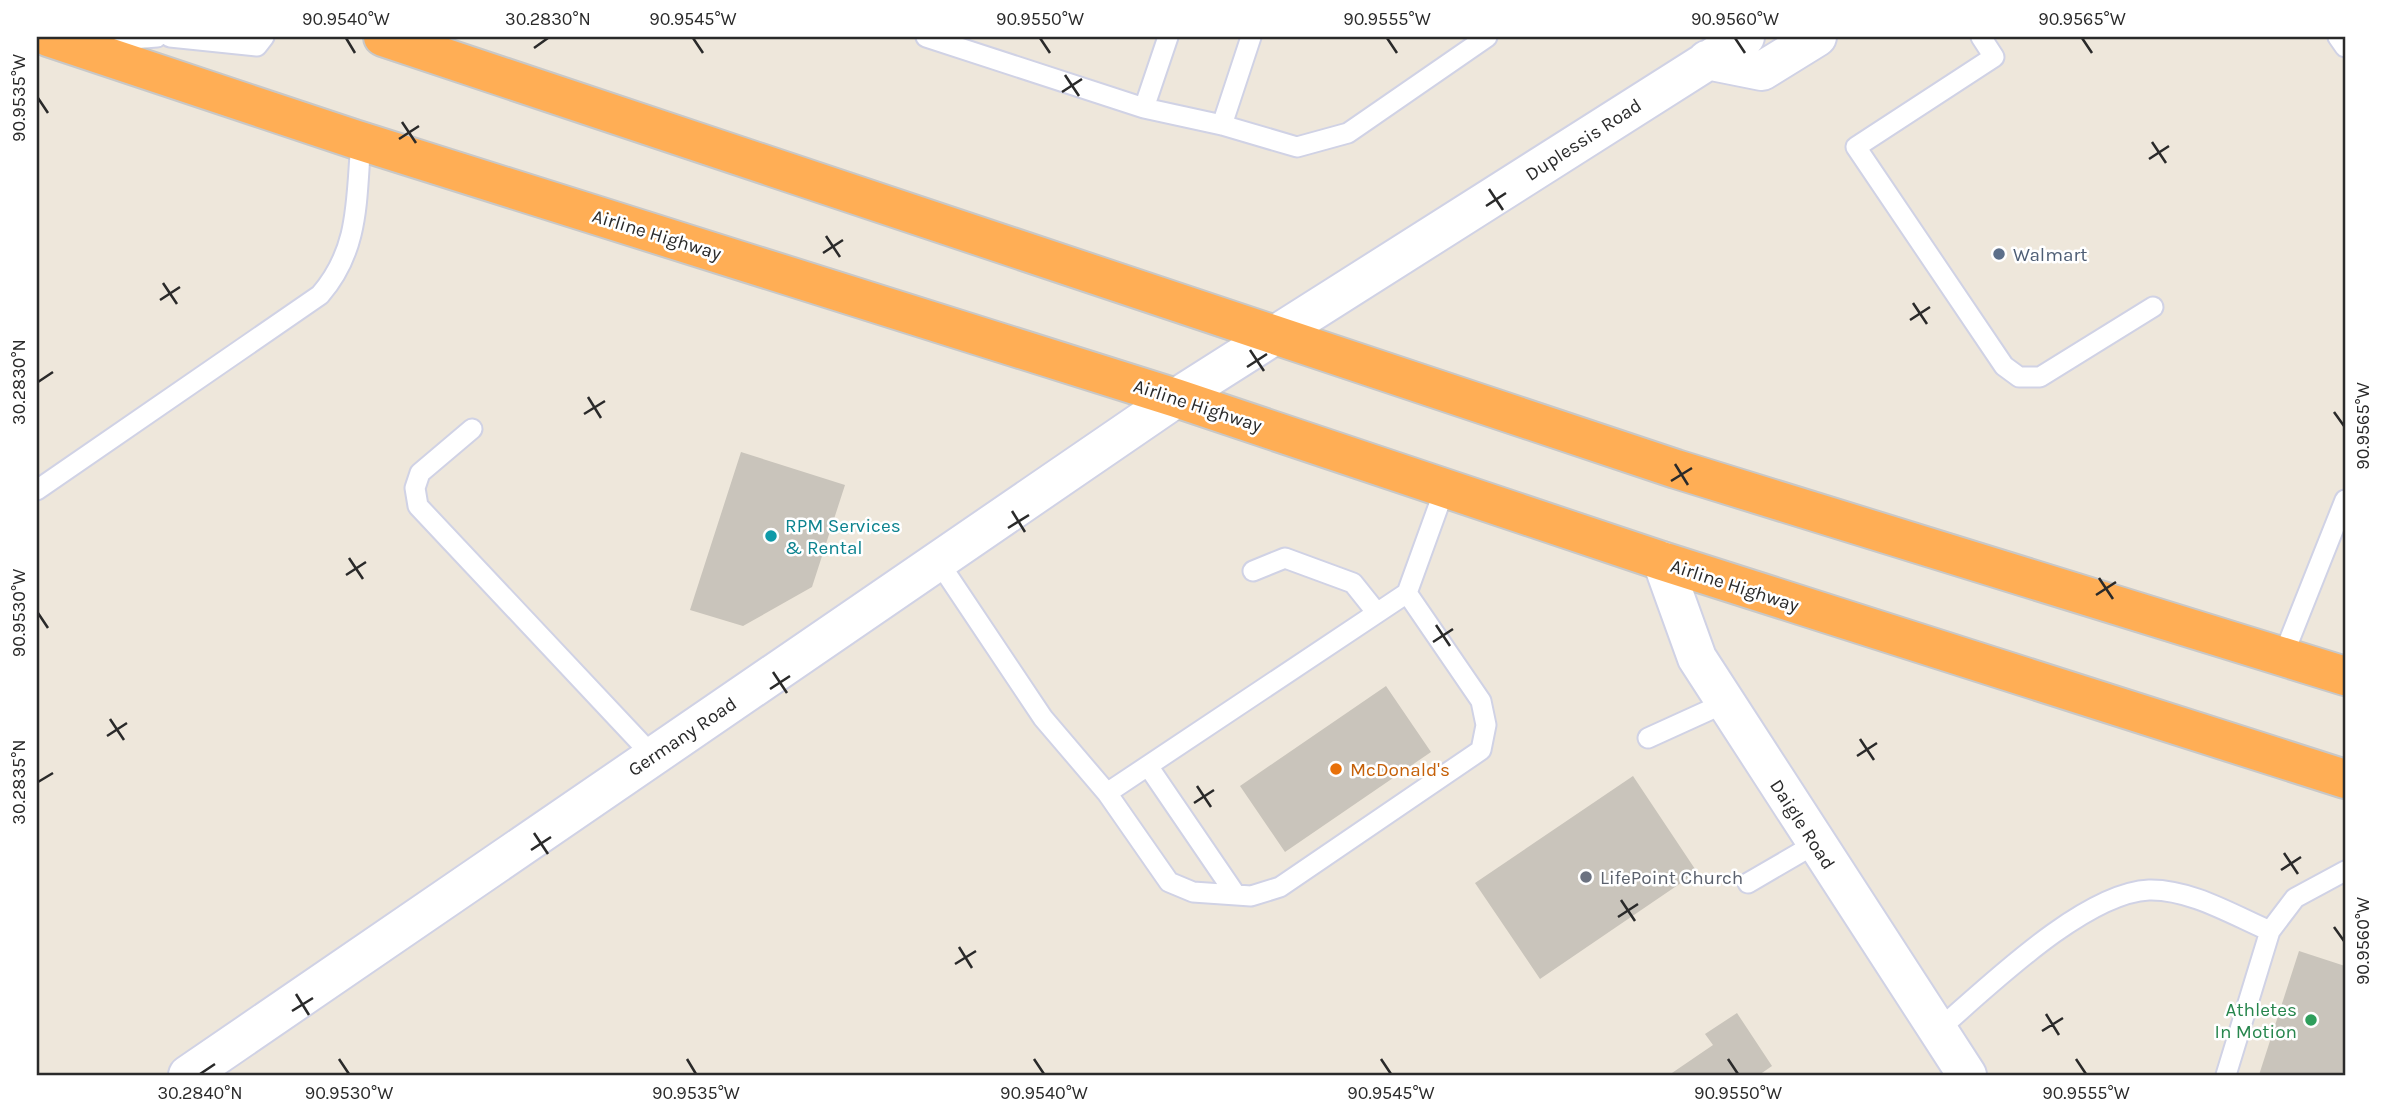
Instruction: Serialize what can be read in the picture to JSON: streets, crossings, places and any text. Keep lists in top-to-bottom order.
{
  "streets": {
    "highway": ["Airline Highway"],
    "main road": ["Duplessis Road", "Germany Road", "Daigle Road"]
  },
  "crossings": [
    ["Duplessis Road", "Airline Highway"],
    ["Duplessis Road", "Germany Road"],
    ["Airline Highway", "Germany Road"],
    ["Airline Highway", "Daigle Road"]
  ],
  "places": [
    "Walmart",
    "RPM Services & Rental",
    "McDonald's",
    "LifePoint Church",
    "Athletes In Motion"
  ],
  "coordinates": [
    "90.9540°W",
    "30.2830°N",
    "90.9545°W",
    "90.9550°W",
    "90.9555°W",
    "90.9560°W",
    "90.9565°W",
    "90.9535°W",
    "90.9530°W",
    "30.2835°N",
    "30.2840°N"
  ]
}
